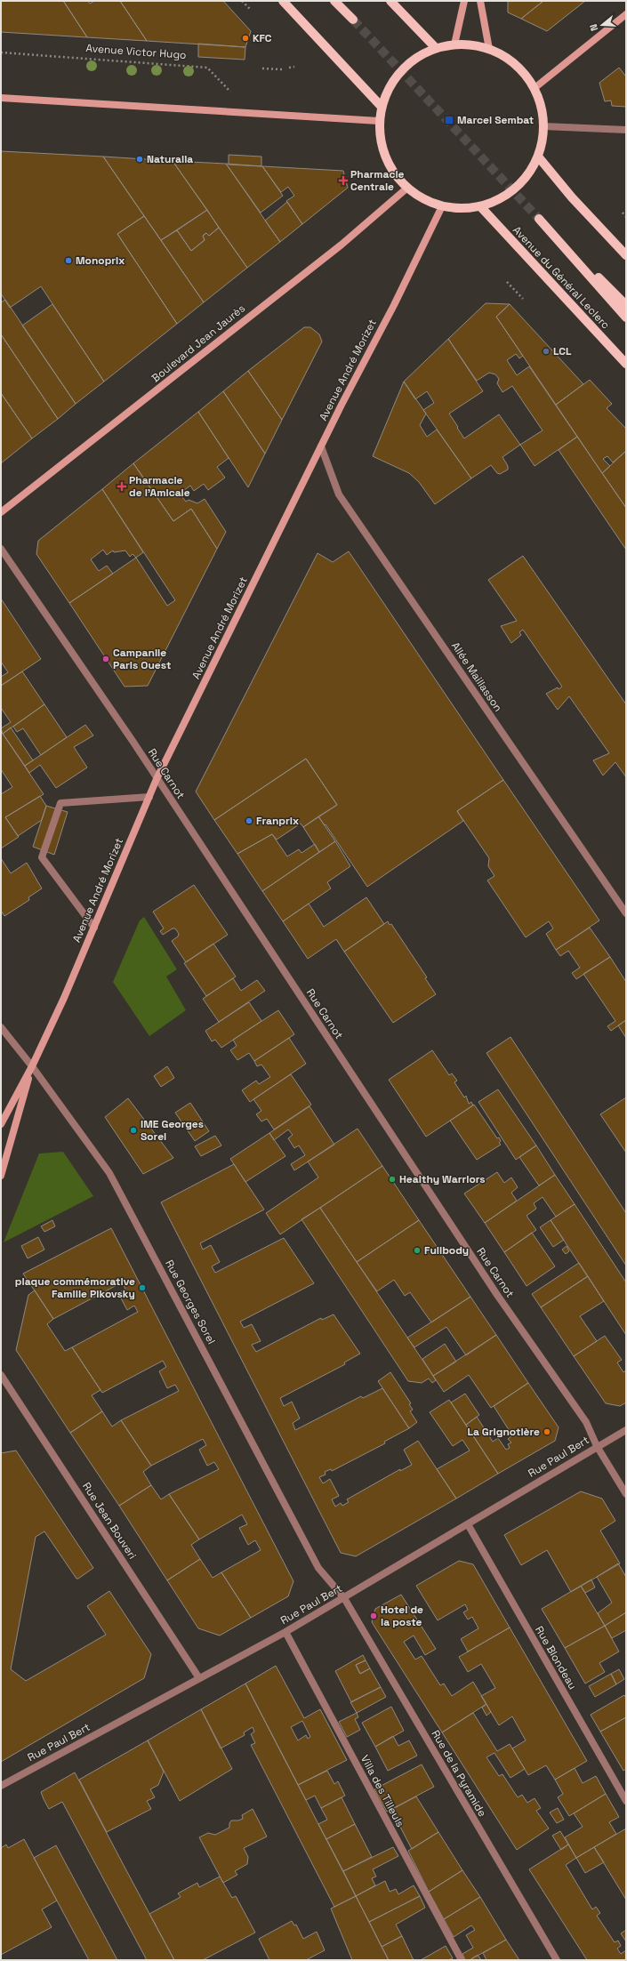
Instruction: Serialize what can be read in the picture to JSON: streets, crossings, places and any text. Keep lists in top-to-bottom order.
{
  "streets": {
    "main road": ["Avenue du Général Leclerc", "Boulevard Jean Jaurès", "Avenue André Morizet"],
    "street": [
      "Allée Maillasson",
      "Rue Carnot",
      "Rue Georges Sorel",
      "Rue Paul Bert",
      "Rue Jean Bouveri",
      "Rue Blondeau",
      "Rue de la Pyramide",
      "Villa des Tilleuls"
    ],
    "path": ["Avenue Victor Hugo"]
  },
  "crossings": [
    ["Avenue André Morizet", "Allée Maillasson"],
    ["Avenue André Morizet", "Rue Carnot"],
    ["Avenue André Morizet", "Rue Georges Sorel"],
    ["Rue Carnot", "Rue Paul Bert"],
    ["Rue Georges Sorel", "Rue Paul Bert"],
    ["Rue Georges Sorel", "Rue de la Pyramide"],
    ["Rue Paul Bert", "Rue Jean Bouveri"],
    ["Rue Paul Bert", "Rue Blondeau"],
    ["Rue Paul Bert", "Rue de la Pyramide"],
    ["Rue Paul Bert", "Villa des Tilleuls"]
  ],
  "places": {
    "other": [
      "KFC",
      "Naturalia",
      "Monoprix",
      "LCL",
      "Campanile Paris Ouest",
      "Franprix",
      "IME Georges Sorel",
      "Healthy Warriors",
      "Fullbody",
      "plaque commémorative Famille Pikovsky",
      "La Grignotière",
      "Hotel de la poste"
    ],
    "transit": ["Marcel Sembat"],
    "health": ["Pharmacie Centrale", "Pharmacie de l'Amicale"]
  },
  "north": "left"
}
